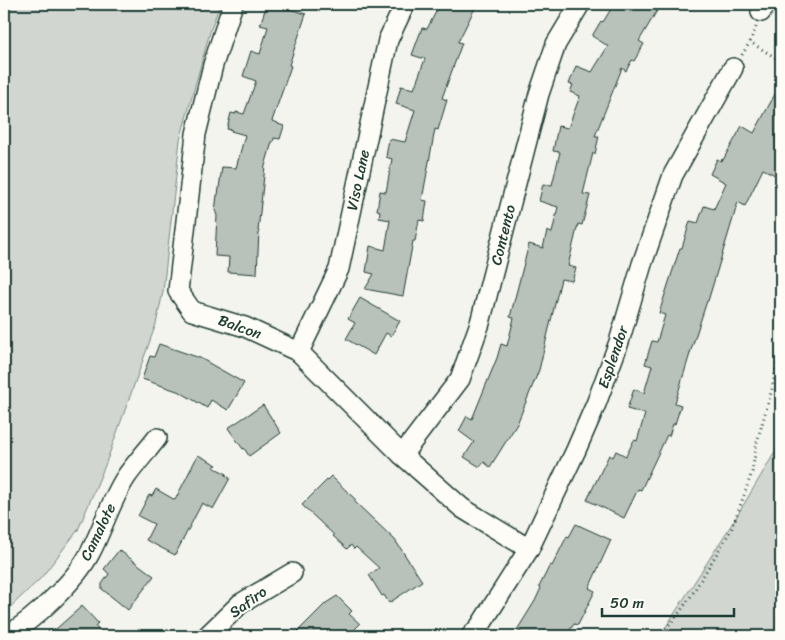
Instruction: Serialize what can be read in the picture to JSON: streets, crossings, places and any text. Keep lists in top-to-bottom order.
{
  "streets": {
    "street": [
      "Viso Lane",
      "Contento",
      "Balcon",
      "Esplendor",
      "Camalote",
      "Safiro"
    ]
  },
  "crossings": [
    ["Viso Lane", "Balcon"],
    ["Contento", "Balcon"],
    ["Balcon", "Esplendor"]
  ],
  "scale_bar": "50 m"
}
